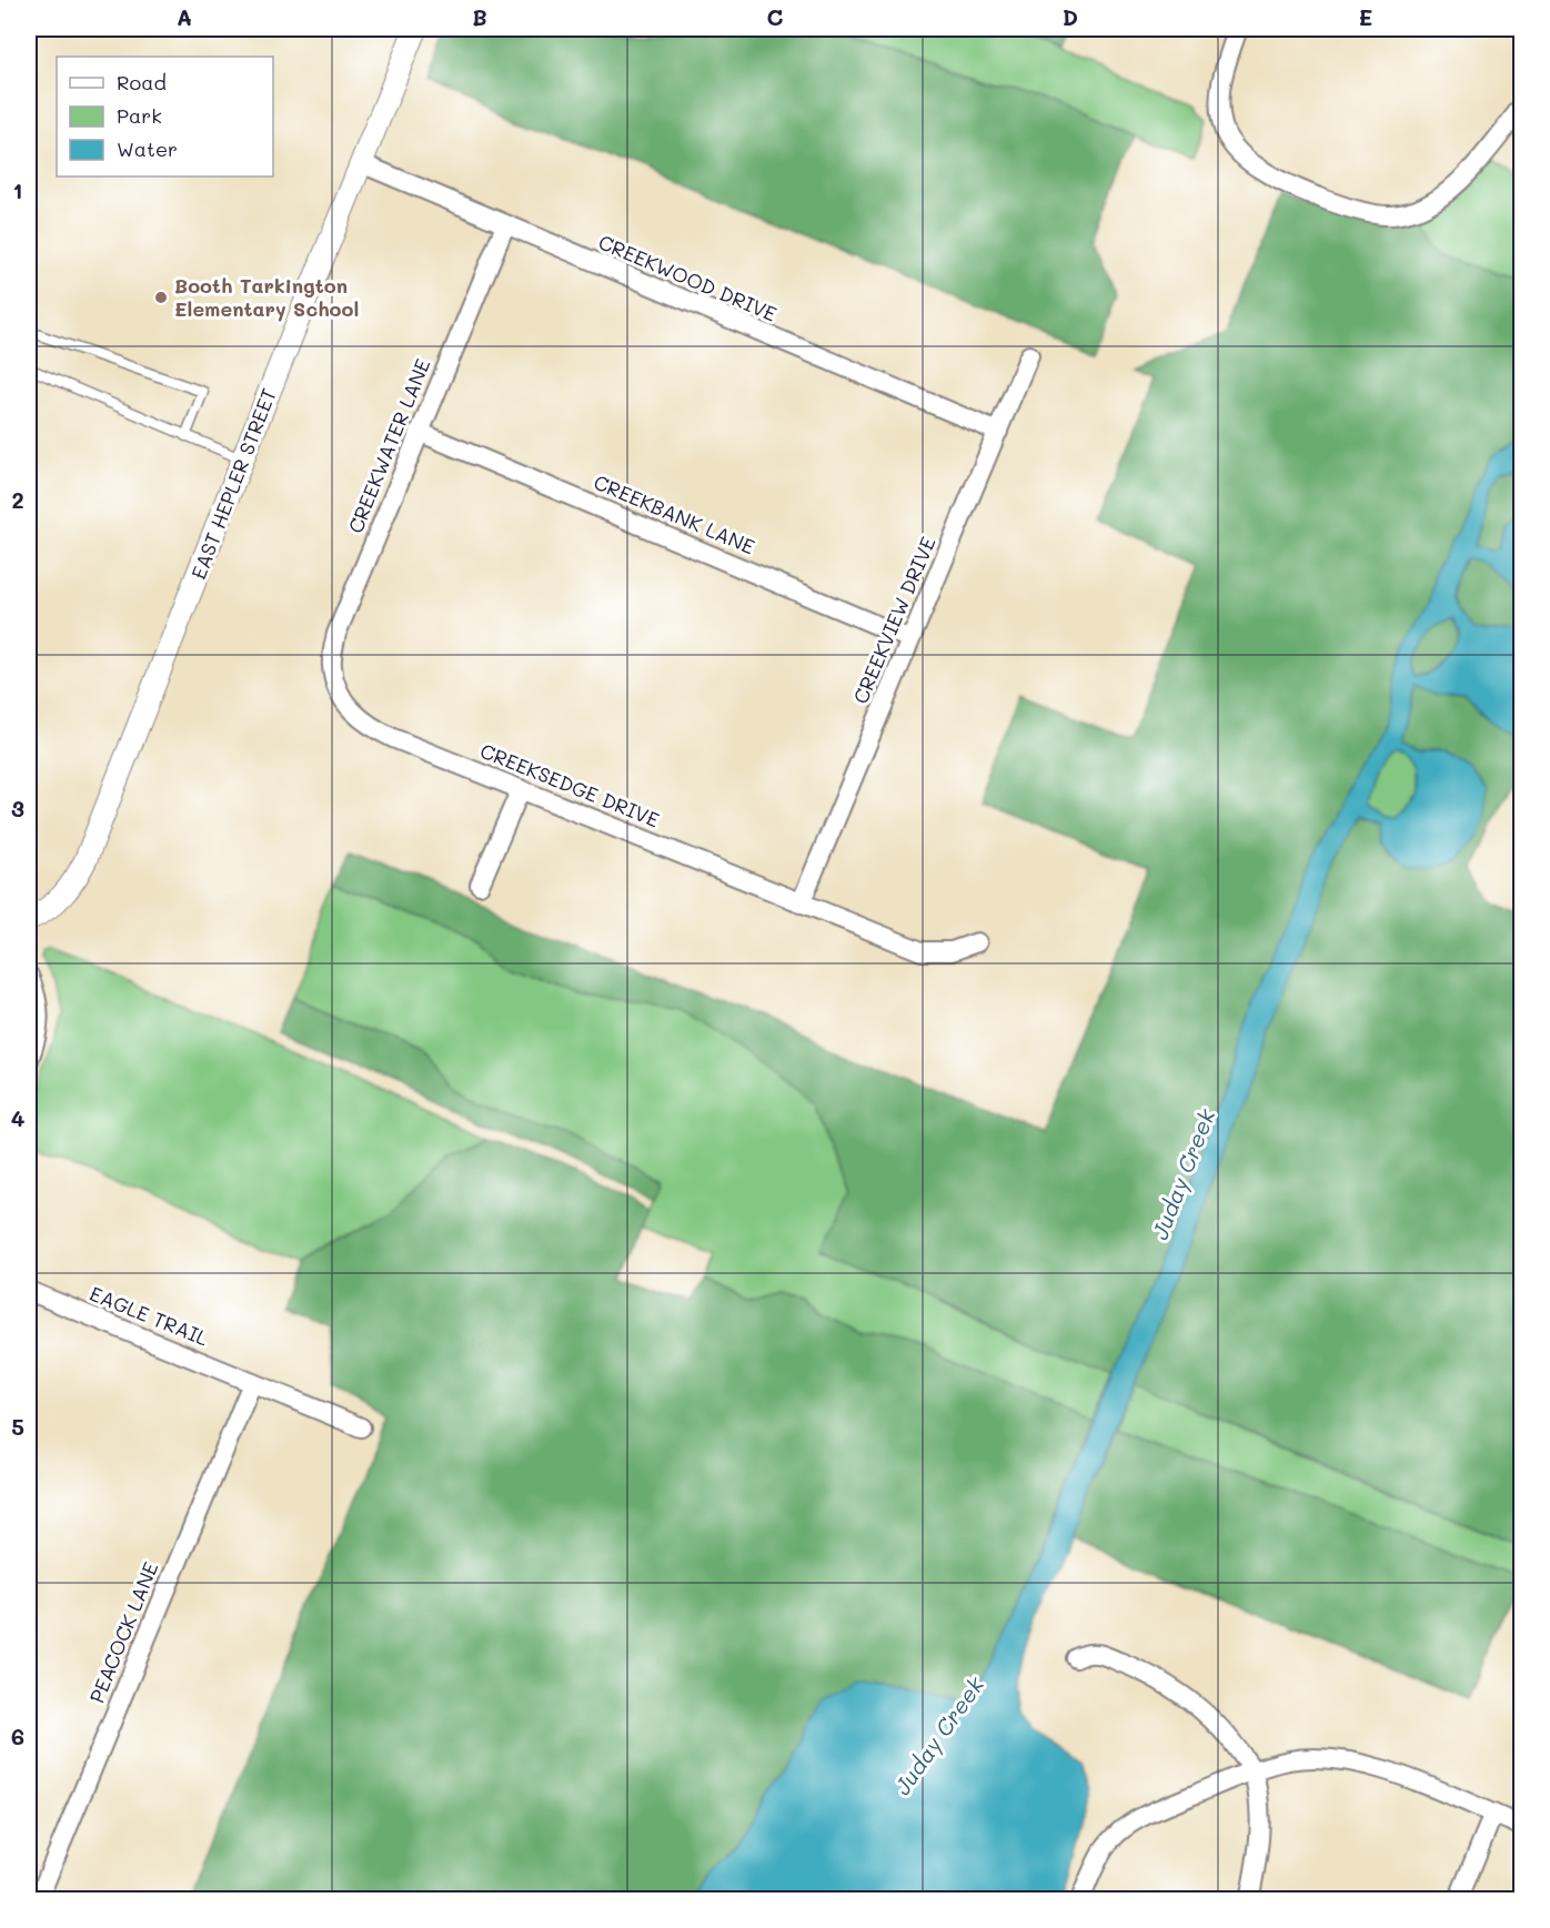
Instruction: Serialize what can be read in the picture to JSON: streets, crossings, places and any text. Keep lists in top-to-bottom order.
{
  "streets": {
    "street": [
      "CREEKWOOD DRIVE",
      "CREEKWATER LANE",
      "EAST HEPLER STREET",
      "CREEKBANK LANE",
      "CREEKVIEW DRIVE",
      "CREEKSEDGE DRIVE",
      "EAGLE TRAIL",
      "PEACOCK LANE"
    ]
  },
  "crossings": [
    ["CREEKWOOD DRIVE", "CREEKWATER LANE"],
    ["CREEKWOOD DRIVE", "EAST HEPLER STREET"],
    ["CREEKWOOD DRIVE", "CREEKVIEW DRIVE"],
    ["CREEKWATER LANE", "CREEKBANK LANE"],
    ["CREEKWATER LANE", "CREEKSEDGE DRIVE"],
    ["CREEKBANK LANE", "CREEKVIEW DRIVE"],
    ["CREEKVIEW DRIVE", "CREEKSEDGE DRIVE"],
    ["EAGLE TRAIL", "PEACOCK LANE"]
  ],
  "water": ["Juday Creek"],
  "places": ["Booth Tarkington Elementary School"],
  "legend": ["Road", "Park", "Water"],
  "grid": {
    "columns": [
      "A",
      "B",
      "C",
      "D",
      "E"
    ],
    "rows": [
      "1",
      "2",
      "3",
      "4",
      "5",
      "6"
    ]
  }
}
